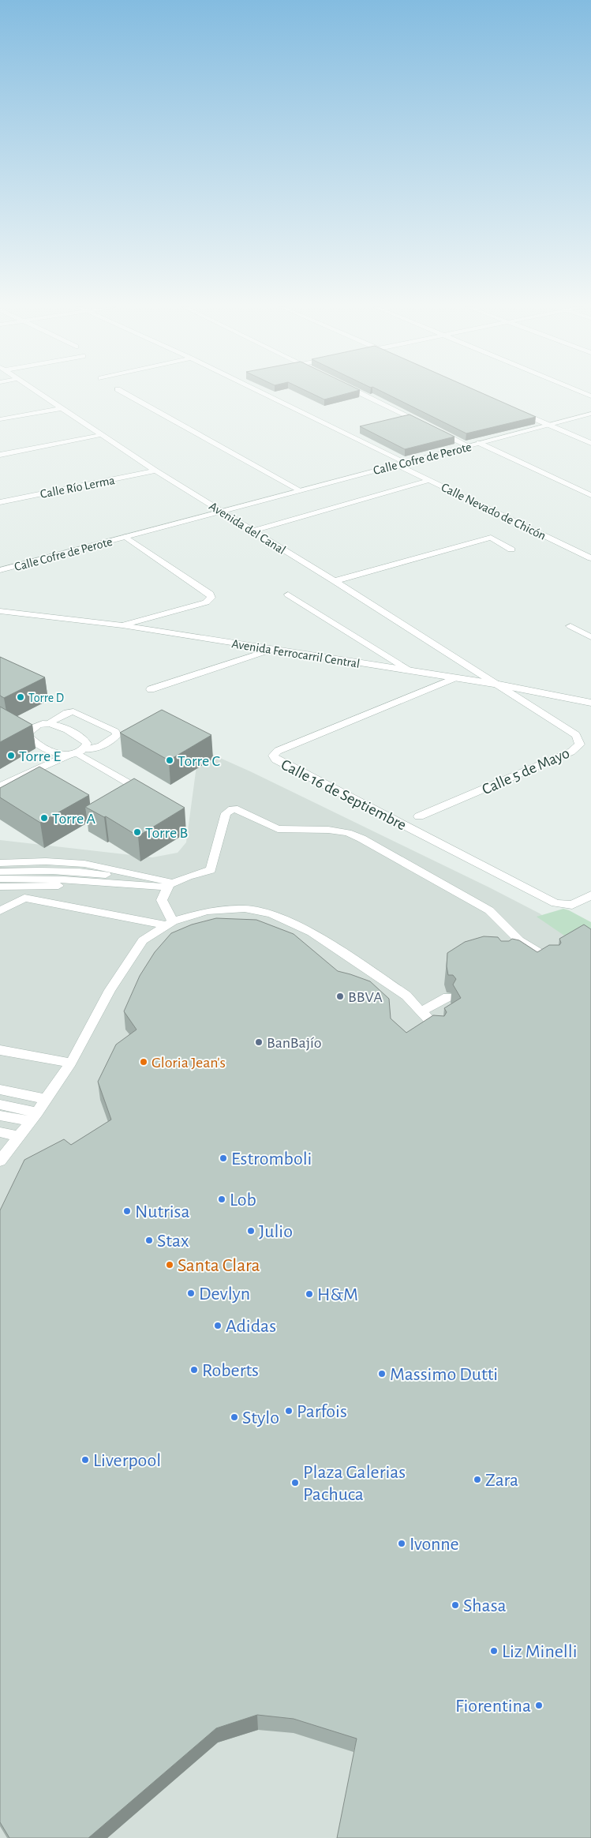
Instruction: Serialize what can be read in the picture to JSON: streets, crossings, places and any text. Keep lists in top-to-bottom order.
{
  "streets": {
    "street": [
      "Calle Cofre de Perote",
      "Calle Río Lerma",
      "Calle Nevado de Chicón",
      "Avenida del Canal",
      "Avenida Ferrocarril Central",
      "Calle 5 de Mayo",
      "Calle 16 de Septiembre"
    ]
  },
  "crossings": [
    ["Calle Cofre de Perote", "Calle Nevado de Chicón"],
    ["Calle Cofre de Perote", "Avenida del Canal"],
    ["Calle Cofre de Perote", "Avenida Ferrocarril Central"],
    ["Calle Río Lerma", "Avenida del Canal"],
    ["Avenida del Canal", "Avenida Ferrocarril Central"],
    ["Avenida del Canal", "Calle 5 de Mayo"],
    ["Avenida Ferrocarril Central", "Calle 5 de Mayo"],
    ["Avenida Ferrocarril Central", "Calle 16 de Septiembre"]
  ],
  "places": [
    "Torre D",
    "Torre E",
    "Torre C",
    "Torre A",
    "Torre B",
    "BBVA",
    "BanBajío",
    "Gloria Jean's",
    "Estromboli",
    "Lob",
    "Nutrisa",
    "Julio",
    "Stax",
    "Santa Clara",
    "Devlyn",
    "H&M",
    "Adidas",
    "Roberts",
    "Massimo Dutti",
    "Parfois",
    "Stylo",
    "Liverpool",
    "Zara",
    "Plaza Galerias Pachuca",
    "Ivonne",
    "Shasa",
    "Liz Minelli",
    "Fiorentina"
  ]
}
